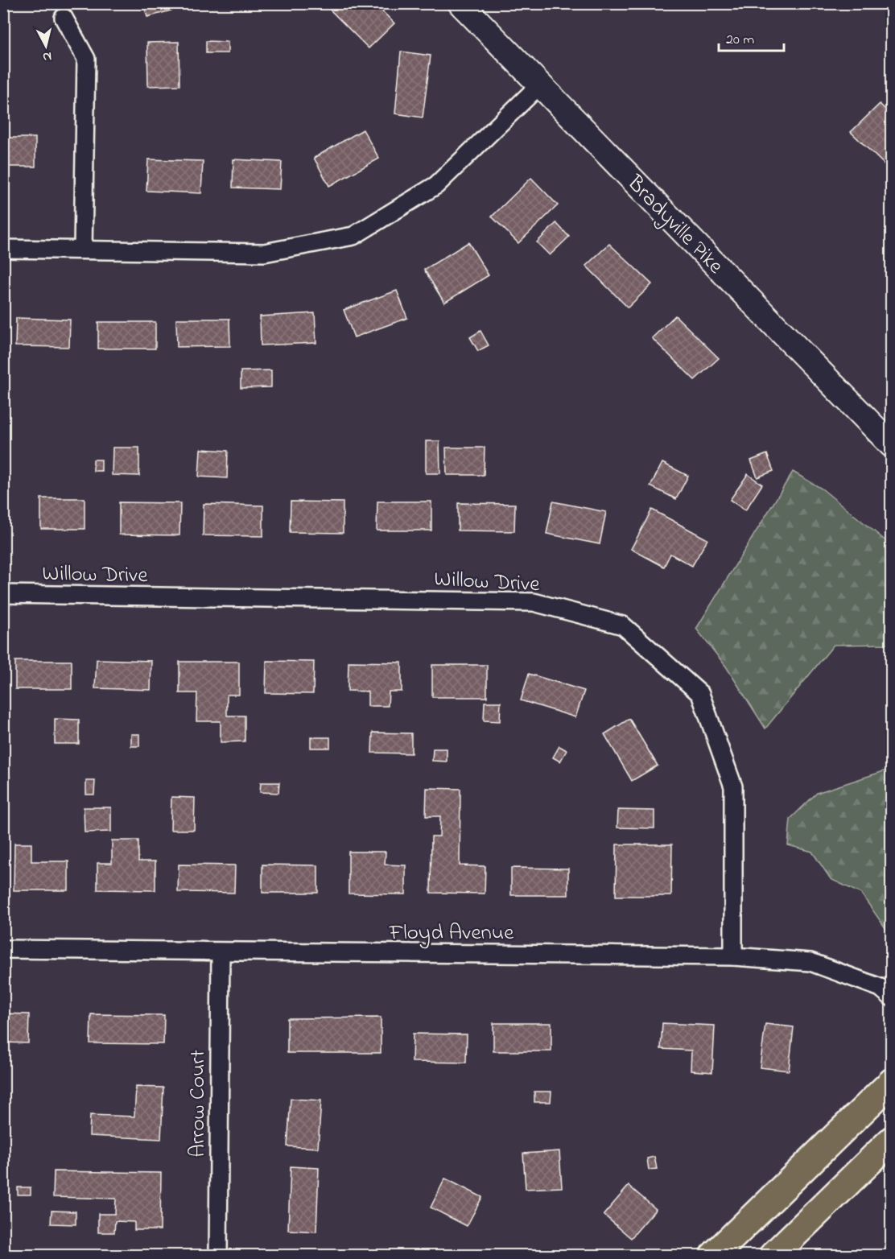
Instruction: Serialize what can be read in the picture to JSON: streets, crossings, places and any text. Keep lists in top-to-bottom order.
{
  "streets": {
    "main road": ["Bradyville Pike"],
    "street": ["Willow Drive", "Floyd Avenue", "Arrow Court"]
  },
  "crossings": [
    ["Willow Drive", "Floyd Avenue"],
    ["Floyd Avenue", "Arrow Court"]
  ],
  "scale_bar": "20 m",
  "north": "bottom"
}
